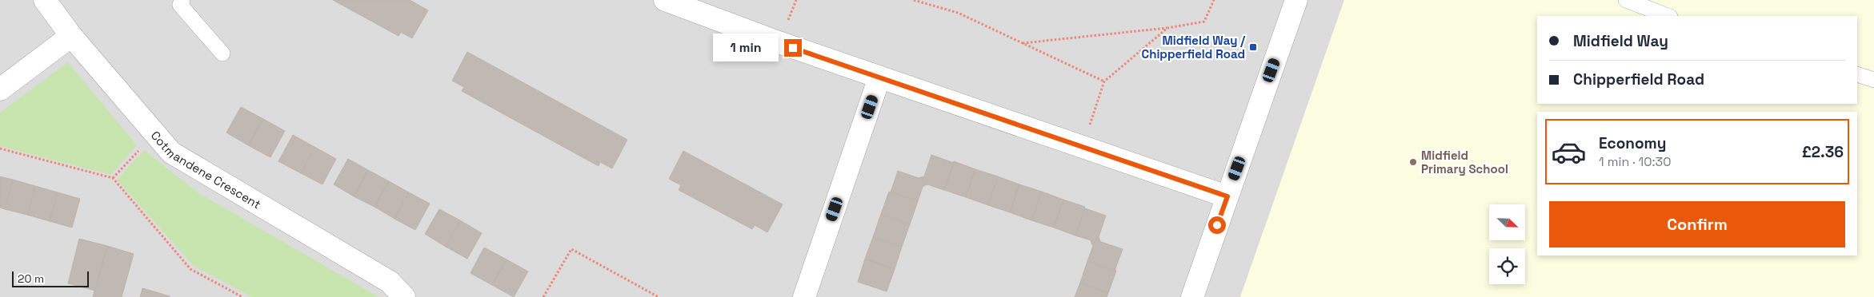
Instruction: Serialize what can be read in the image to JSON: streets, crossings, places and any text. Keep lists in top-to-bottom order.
{
  "streets": {
    "street": ["Cotmandene Crescent"]
  },
  "places": {
    "transit": ["Midfield Way / Chipperfield Road"],
    "other": ["Midfield Primary School"]
  },
  "scale_bar": "20 m",
  "north": "bottom right",
  "page": {
    "banner": ["Midfield Way", "Chipperfield Road"],
    "bubble": "1 min",
    "list": [
      {
        "name": "Economy",
        "note": "1 min · 10:30",
        "value": "£2.36"
      }
    ],
    "buttons": "Confirm",
    "scale": "20 m"
  }
}
